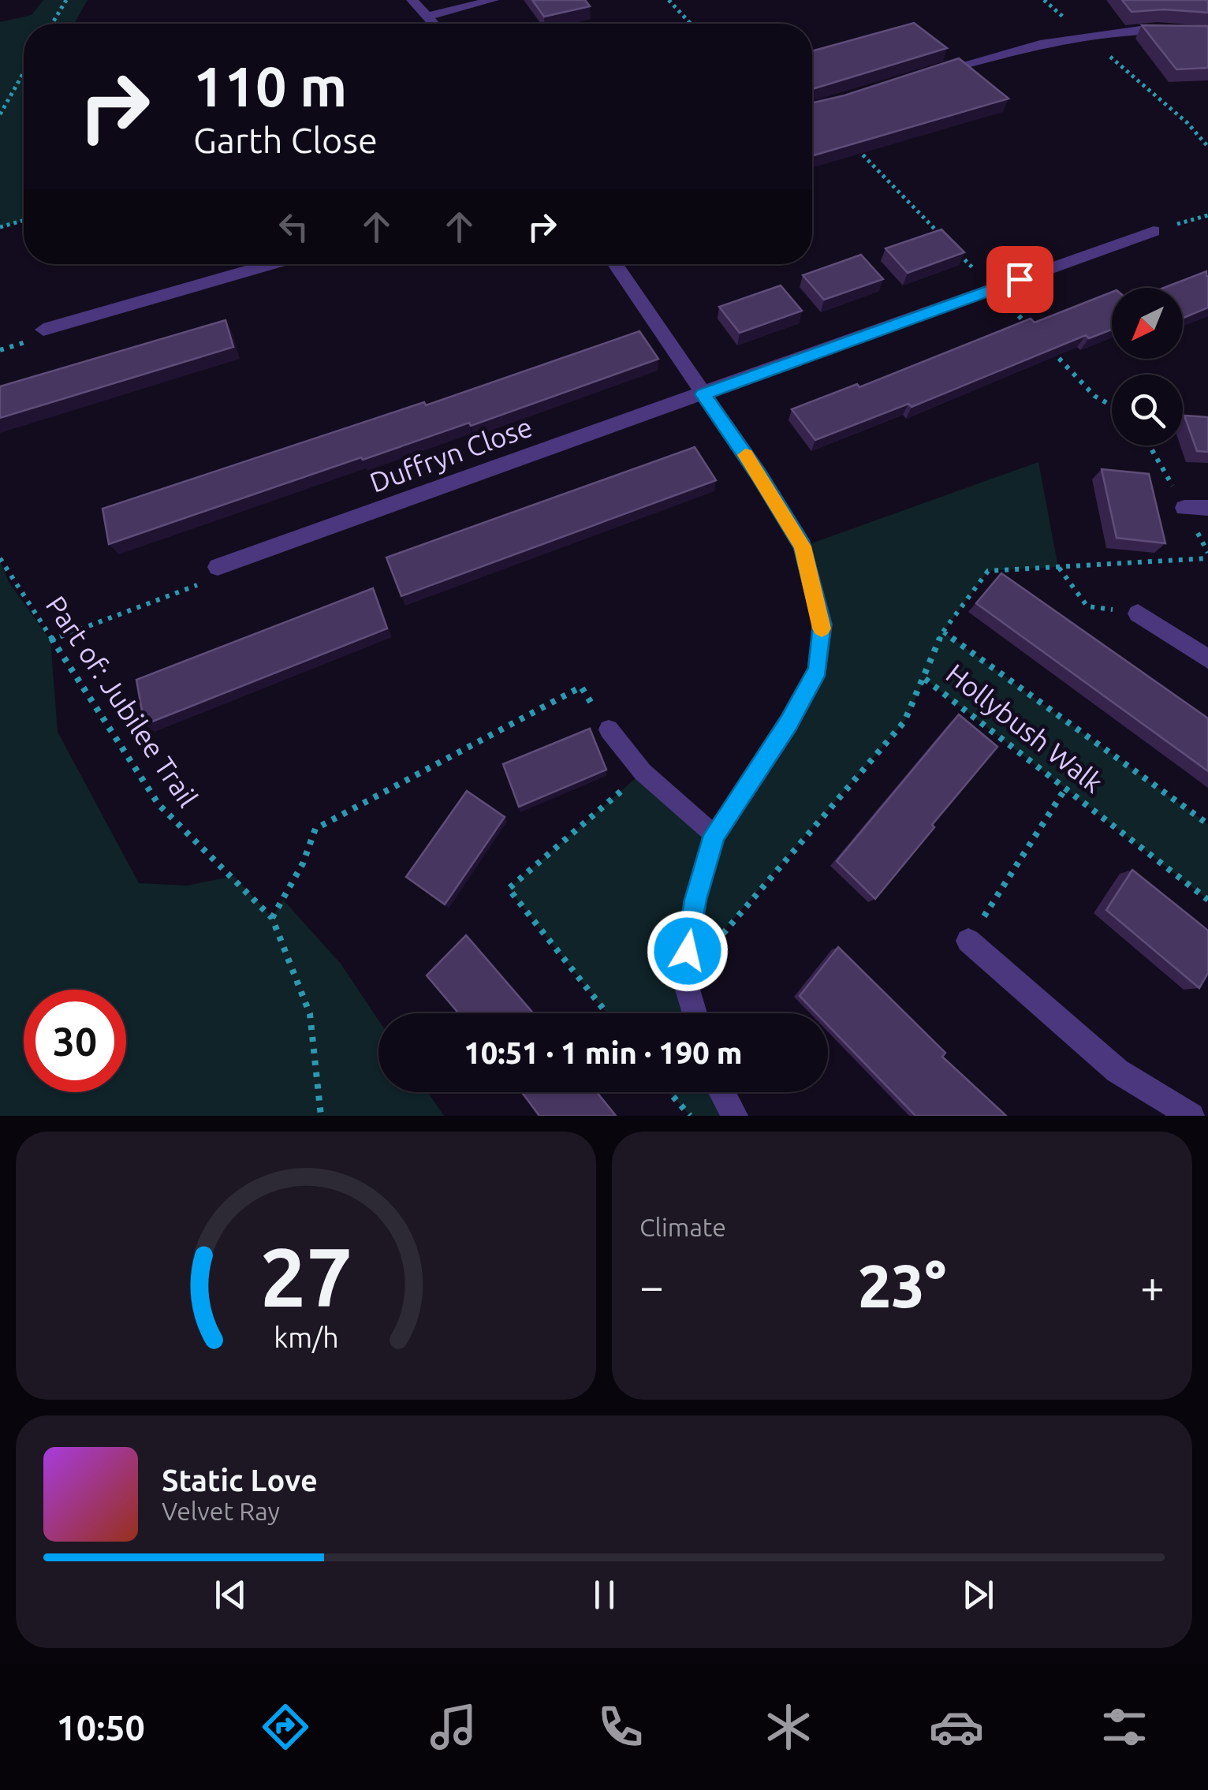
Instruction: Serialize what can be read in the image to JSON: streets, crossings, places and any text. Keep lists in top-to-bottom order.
{
  "streets": {
    "street": ["Duffryn Close"],
    "path": ["Part of: Jubilee Trail", "Hollybush Walk"]
  },
  "north": "bottom left",
  "page": {
    "turn": ["110 m", "Garth Close"],
    "limit": "30",
    "trip": "10:51 · 1 min · 190 m",
    "tile": "Climate",
    "heat": ["−", "23°", "+"],
    "song": ["Static Love", "Velvet Ray"],
    "tabs": "10:50",
    "gauge": ["27", "km/h"]
  }
}
